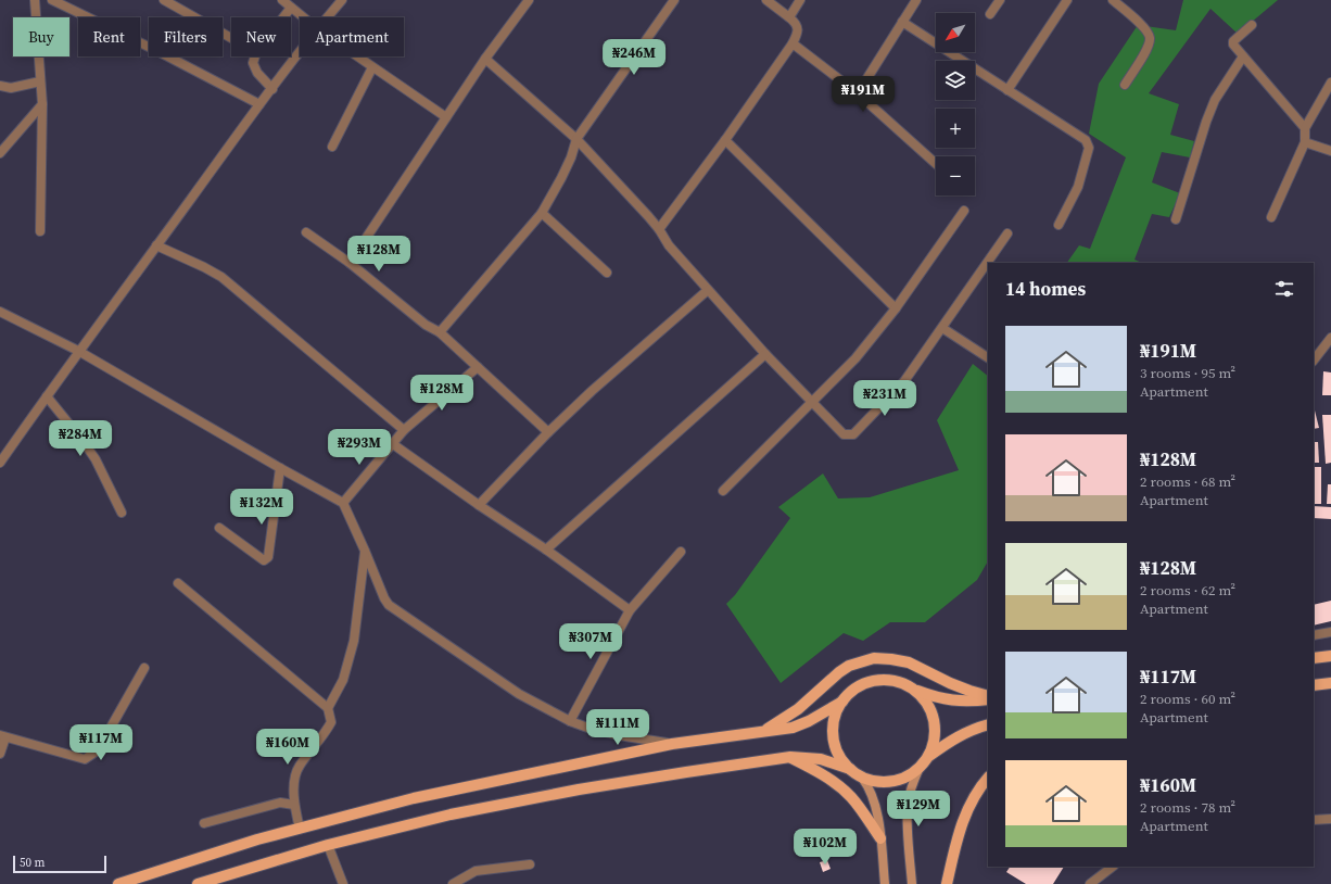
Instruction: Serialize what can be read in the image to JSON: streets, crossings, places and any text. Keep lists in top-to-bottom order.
{
  "scale_bar": "50 m",
  "north": "bottom left",
  "page": {
    "map_buttons": ["+", "−"],
    "chip": [
      "Buy",
      "Rent",
      "Filters",
      "New",
      "Apartment"
    ],
    "price": [
      "₦246M",
      "₦191M",
      "₦128M",
      "₦128M",
      "₦231M",
      "₦284M",
      "₦293M",
      "₦132M",
      "₦307M",
      "₦111M",
      "₦117M",
      "₦160M",
      "₦129M",
      "₦102M"
    ],
    "heading": "14 homes",
    "list": [
      {
        "name": "₦191M",
        "note": "3 rooms · 95 m² · Apartment"
      },
      {
        "name": "₦128M",
        "note": "2 rooms · 68 m² · Apartment"
      },
      {
        "name": "₦128M",
        "note": "2 rooms · 62 m² · Apartment"
      },
      {
        "name": "₦117M",
        "note": "2 rooms · 60 m² · Apartment"
      },
      {
        "name": "₦160M",
        "note": "2 rooms · 78 m² · Apartment"
      }
    ],
    "scale": "50 m"
  }
}
